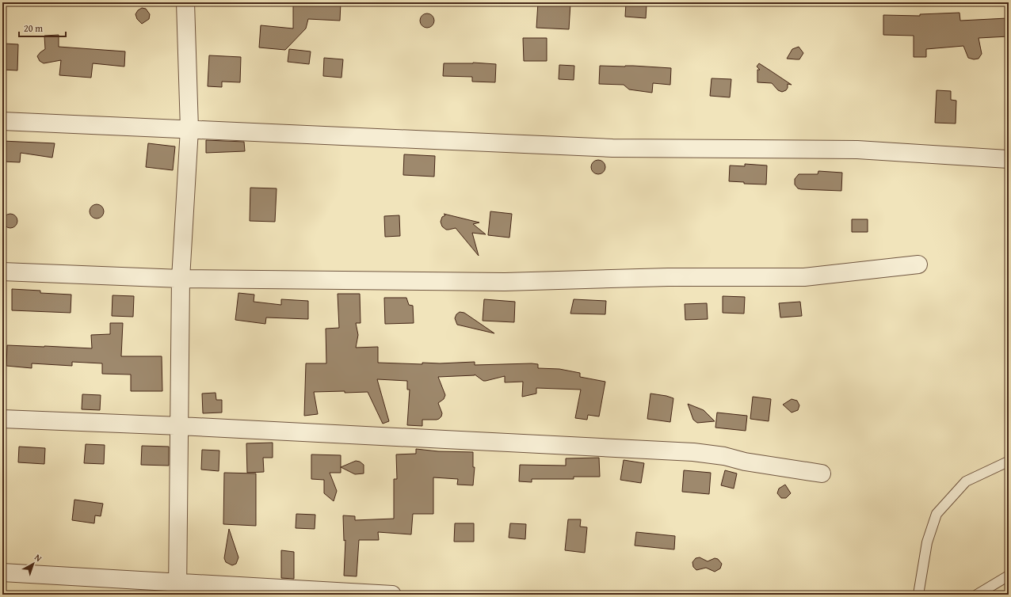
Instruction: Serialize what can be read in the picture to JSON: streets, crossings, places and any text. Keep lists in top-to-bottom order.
{
  "scale_bar": "20 m",
  "north": "top right"
}
